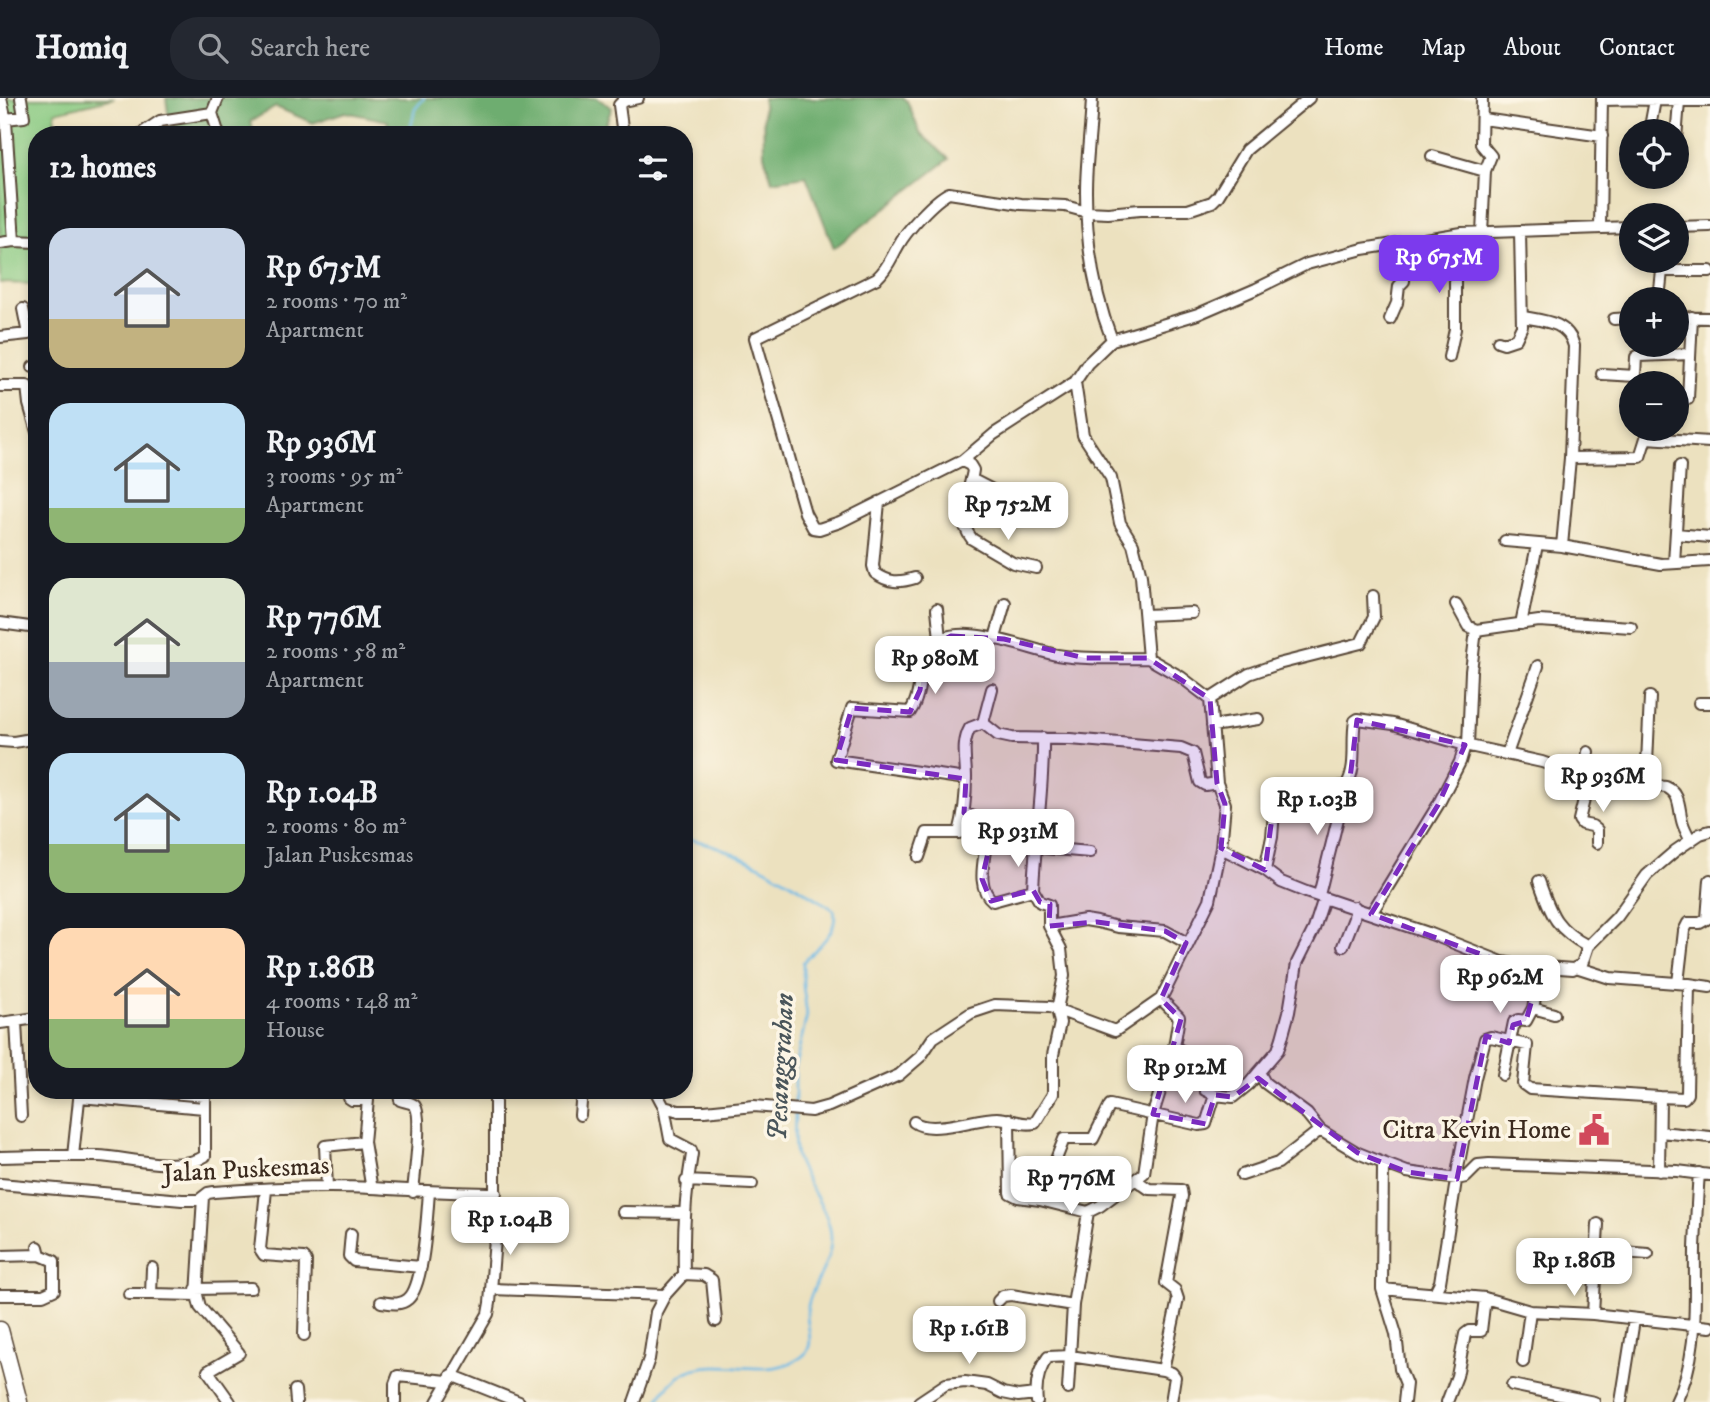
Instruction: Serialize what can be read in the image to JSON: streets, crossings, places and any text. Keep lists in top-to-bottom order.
{
  "streets": {
    "street": ["Jalan Puskesmas"]
  },
  "water": ["Pesanggrahan"],
  "places": {
    "public building": ["Citra Kevin Home"]
  },
  "page": {
    "header": "Homiq",
    "search": "Search here",
    "nav": [
      "Home",
      "Map",
      "About",
      "Contact"
    ],
    "map_buttons": ["+", "−"],
    "heading": "12 homes",
    "list": [
      {
        "name": "Rp 675M",
        "note": "2 rooms · 70 m² · Apartment"
      },
      {
        "name": "Rp 936M",
        "note": "3 rooms · 95 m² · Apartment"
      },
      {
        "name": "Rp 776M",
        "note": "2 rooms · 58 m² · Apartment"
      },
      {
        "name": "Rp 1.04B",
        "note": "2 rooms · 80 m² · Jalan Puskesmas"
      },
      {
        "name": "Rp 1.86B",
        "note": "4 rooms · 148 m² · House"
      }
    ],
    "price": [
      "Rp 675M",
      "Rp 752M",
      "Rp 980M",
      "Rp 936M",
      "Rp 1.03B",
      "Rp 931M",
      "Rp 962M",
      "Rp 912M",
      "Rp 776M",
      "Rp 1.04B",
      "Rp 1.86B",
      "Rp 1.61B"
    ]
  }
}
